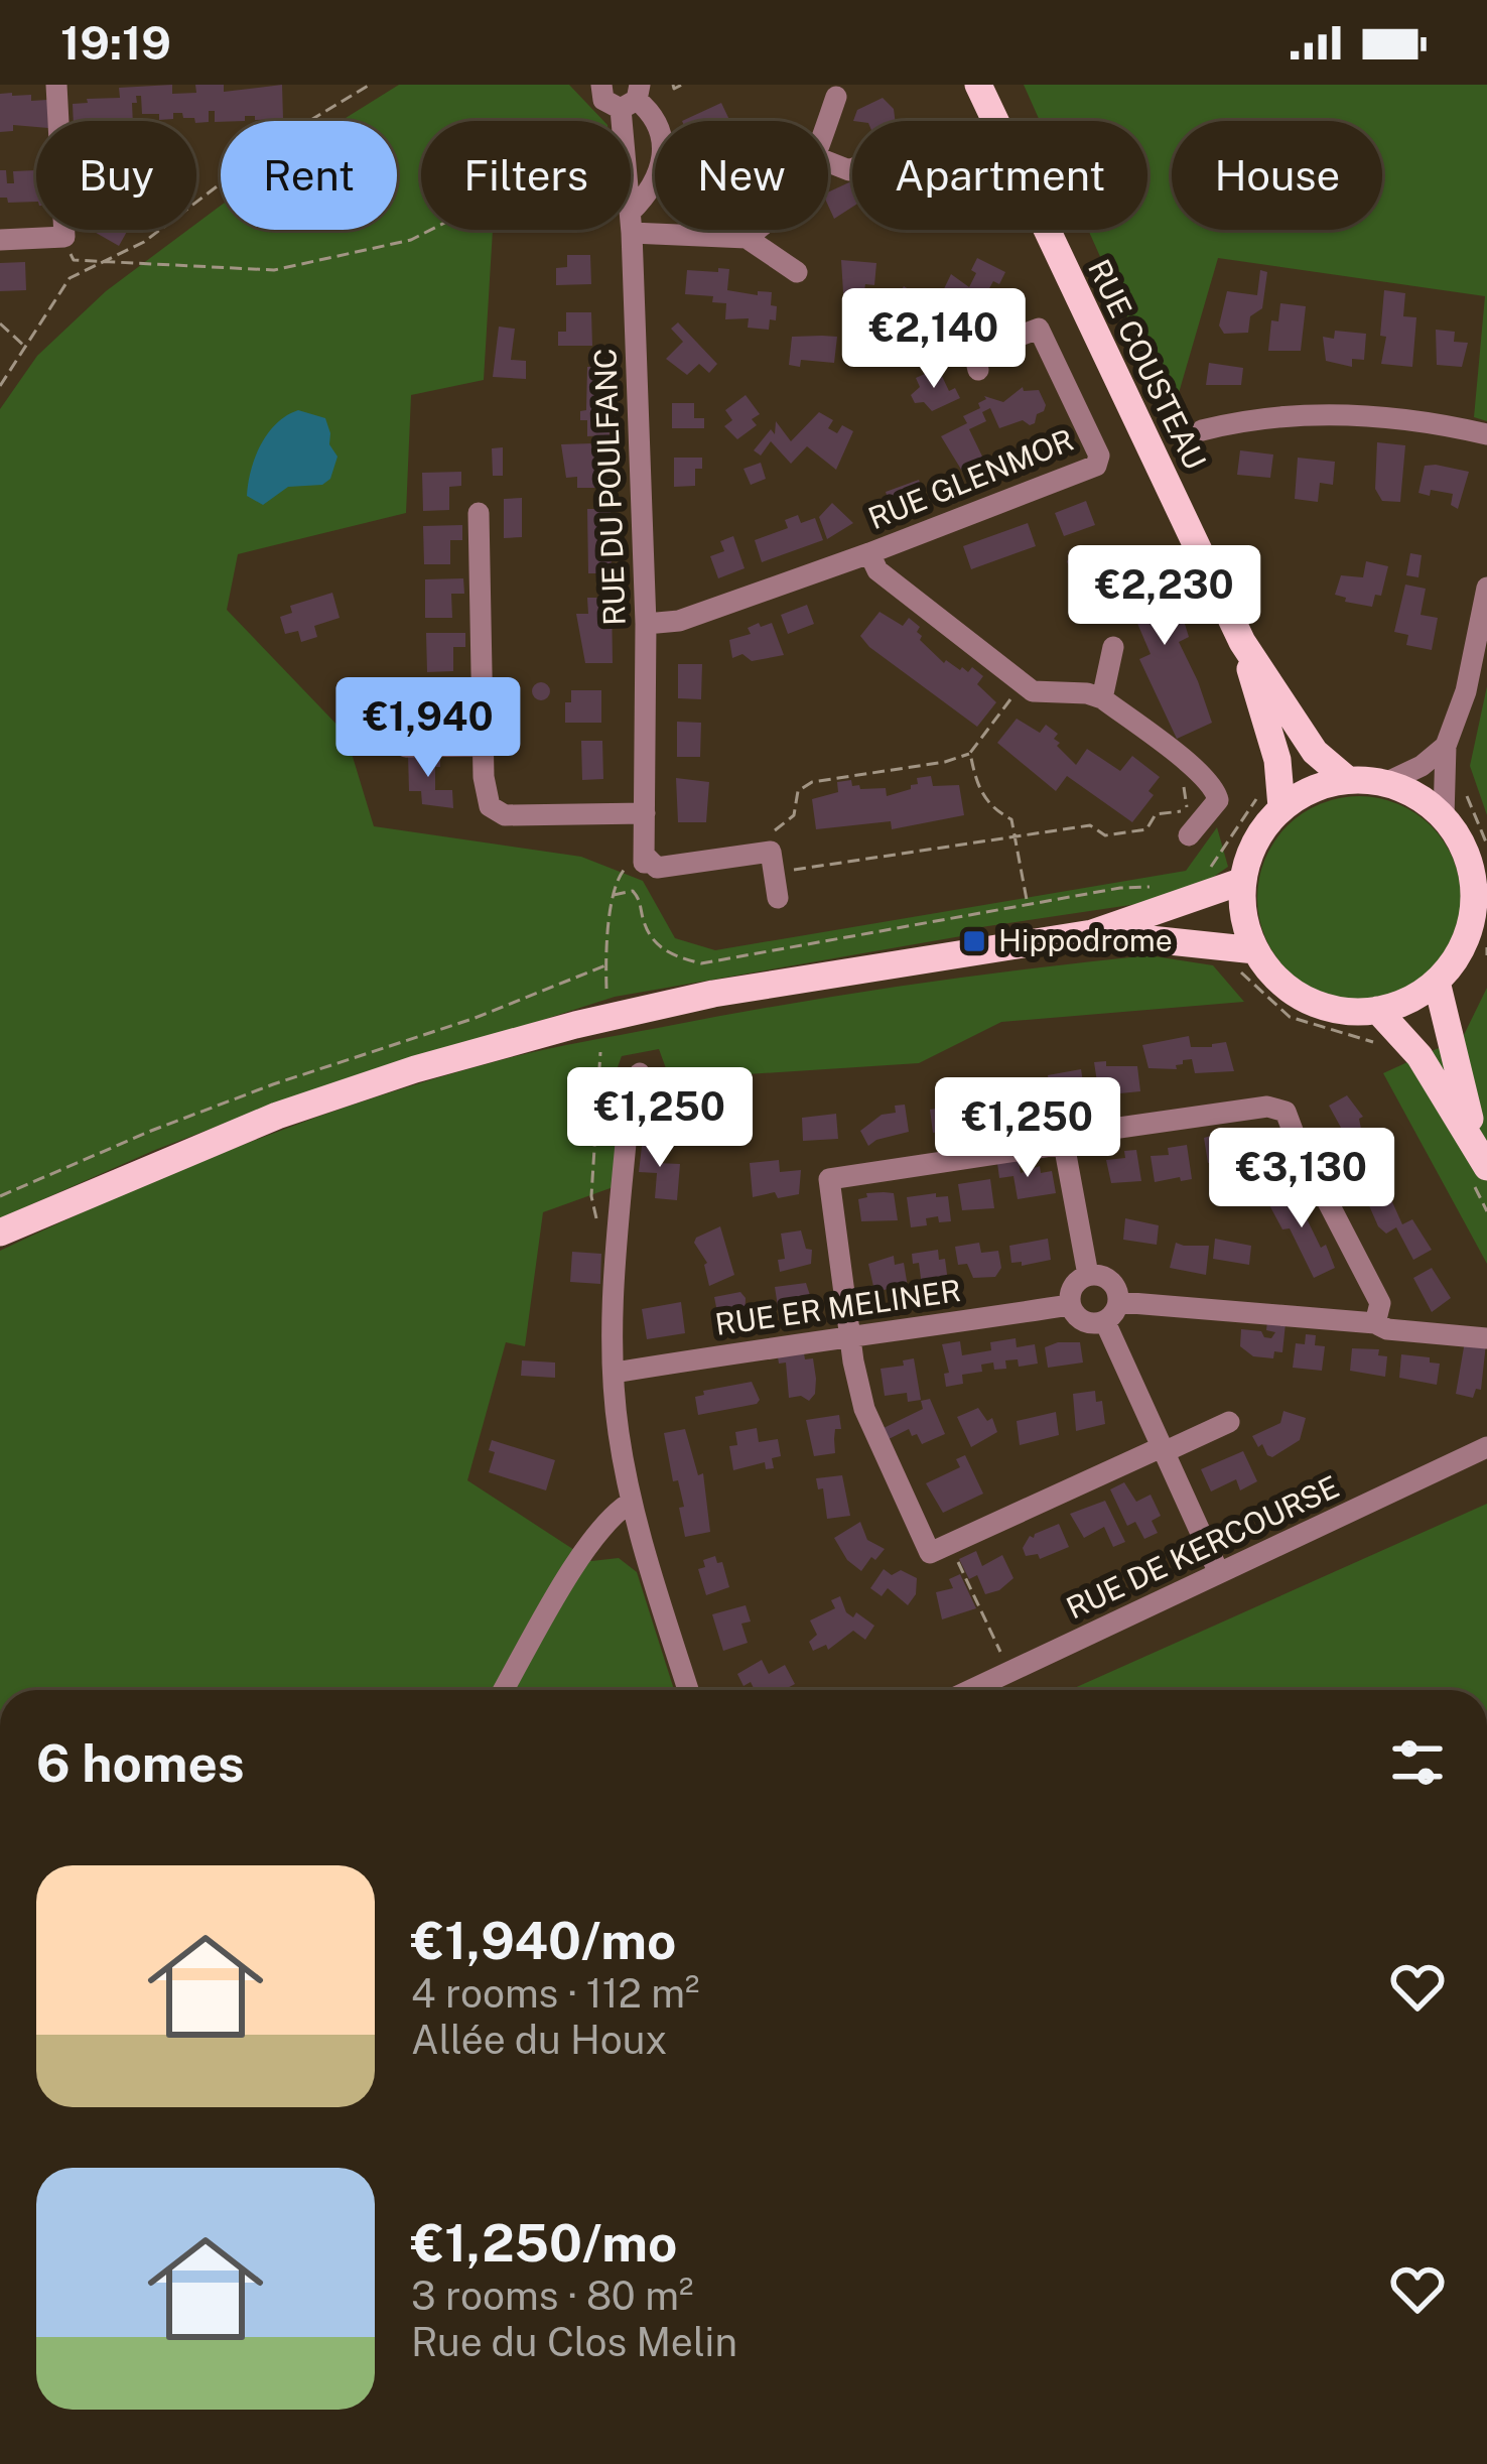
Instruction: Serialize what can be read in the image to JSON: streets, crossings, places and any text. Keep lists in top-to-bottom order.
{
  "streets": {
    "main road": ["RUE COUSTEAU"],
    "street": [
      "RUE GLENMOR",
      "RUE DU POULFANC",
      "RUE ER MELINER",
      "RUE DE KERCOURSE"
    ]
  },
  "crossings": [
    ["RUE GLENMOR", "RUE DU POULFANC"]
  ],
  "places": {
    "transit": ["Hippodrome"]
  },
  "page": {
    "status": "19:19",
    "chip": [
      "Buy",
      "Rent",
      "Filters",
      "New",
      "Apartment",
      "House"
    ],
    "price": [
      "€2,140",
      "€2,230",
      "€1,940",
      "€1,250",
      "€1,250",
      "€3,130"
    ],
    "heading": "6 homes",
    "list": [
      {
        "name": "€1,940/mo",
        "note": "4 rooms · 112 m² · Allée du Houx"
      },
      {
        "name": "€1,250/mo",
        "note": "3 rooms · 80 m² · Rue du Clos Melin"
      }
    ]
  }
}
